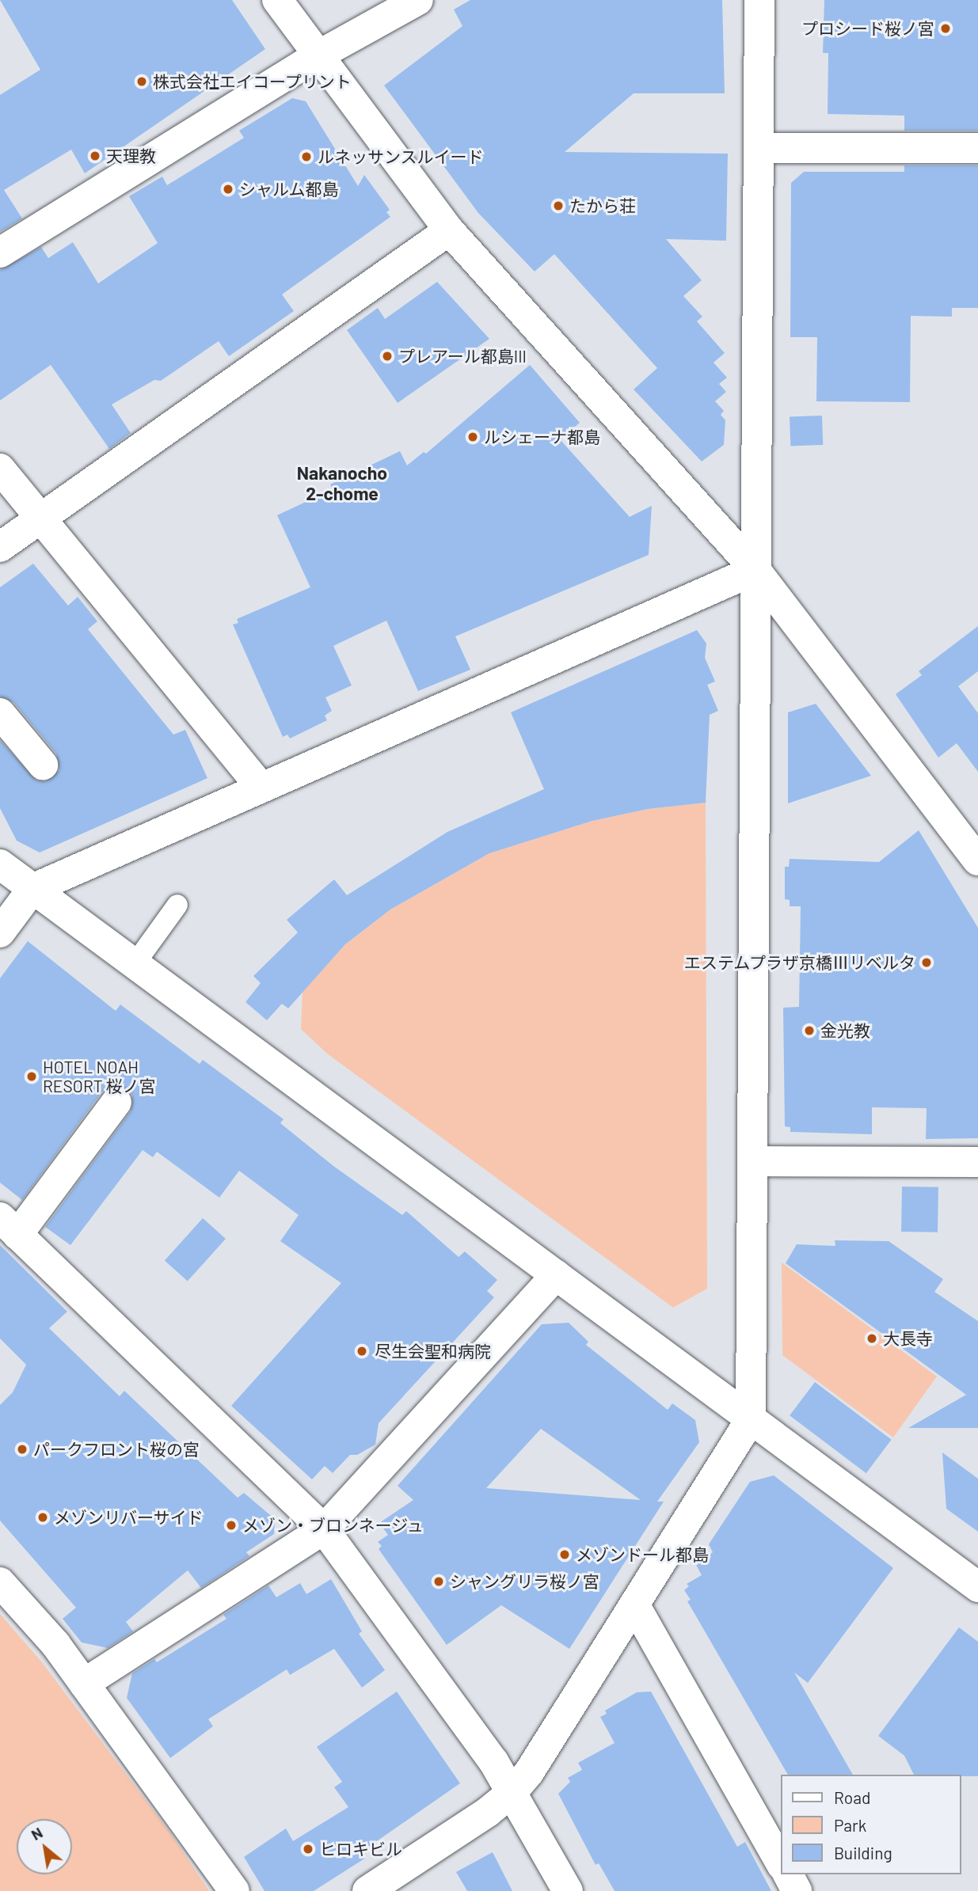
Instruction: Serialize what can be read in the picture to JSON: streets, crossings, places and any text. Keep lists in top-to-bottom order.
{
  "districts": ["Nakanocho 2-chome"],
  "places": [
    "プロシード桜ノ宮",
    "株式会社エイコープリント",
    "天理教",
    "ルネッサンスルイード",
    "シャルム都島",
    "たから荘",
    "プレアール都島III",
    "ルシェーナ都島",
    "エステムプラザ京橋Ⅲリベルタ",
    "金光教",
    "HOTEL NOAH RESORT 桜ノ宮",
    "大長寺",
    "尽生会聖和病院",
    "パークフロント桜の宮",
    "メゾンリバーサイド",
    "メゾン・ブロンネージュ",
    "メゾンドール都島",
    "シャングリラ桜ノ宮",
    "ヒロキビル"
  ],
  "legend": ["Road", "Park", "Building"],
  "north": "top left"
}
